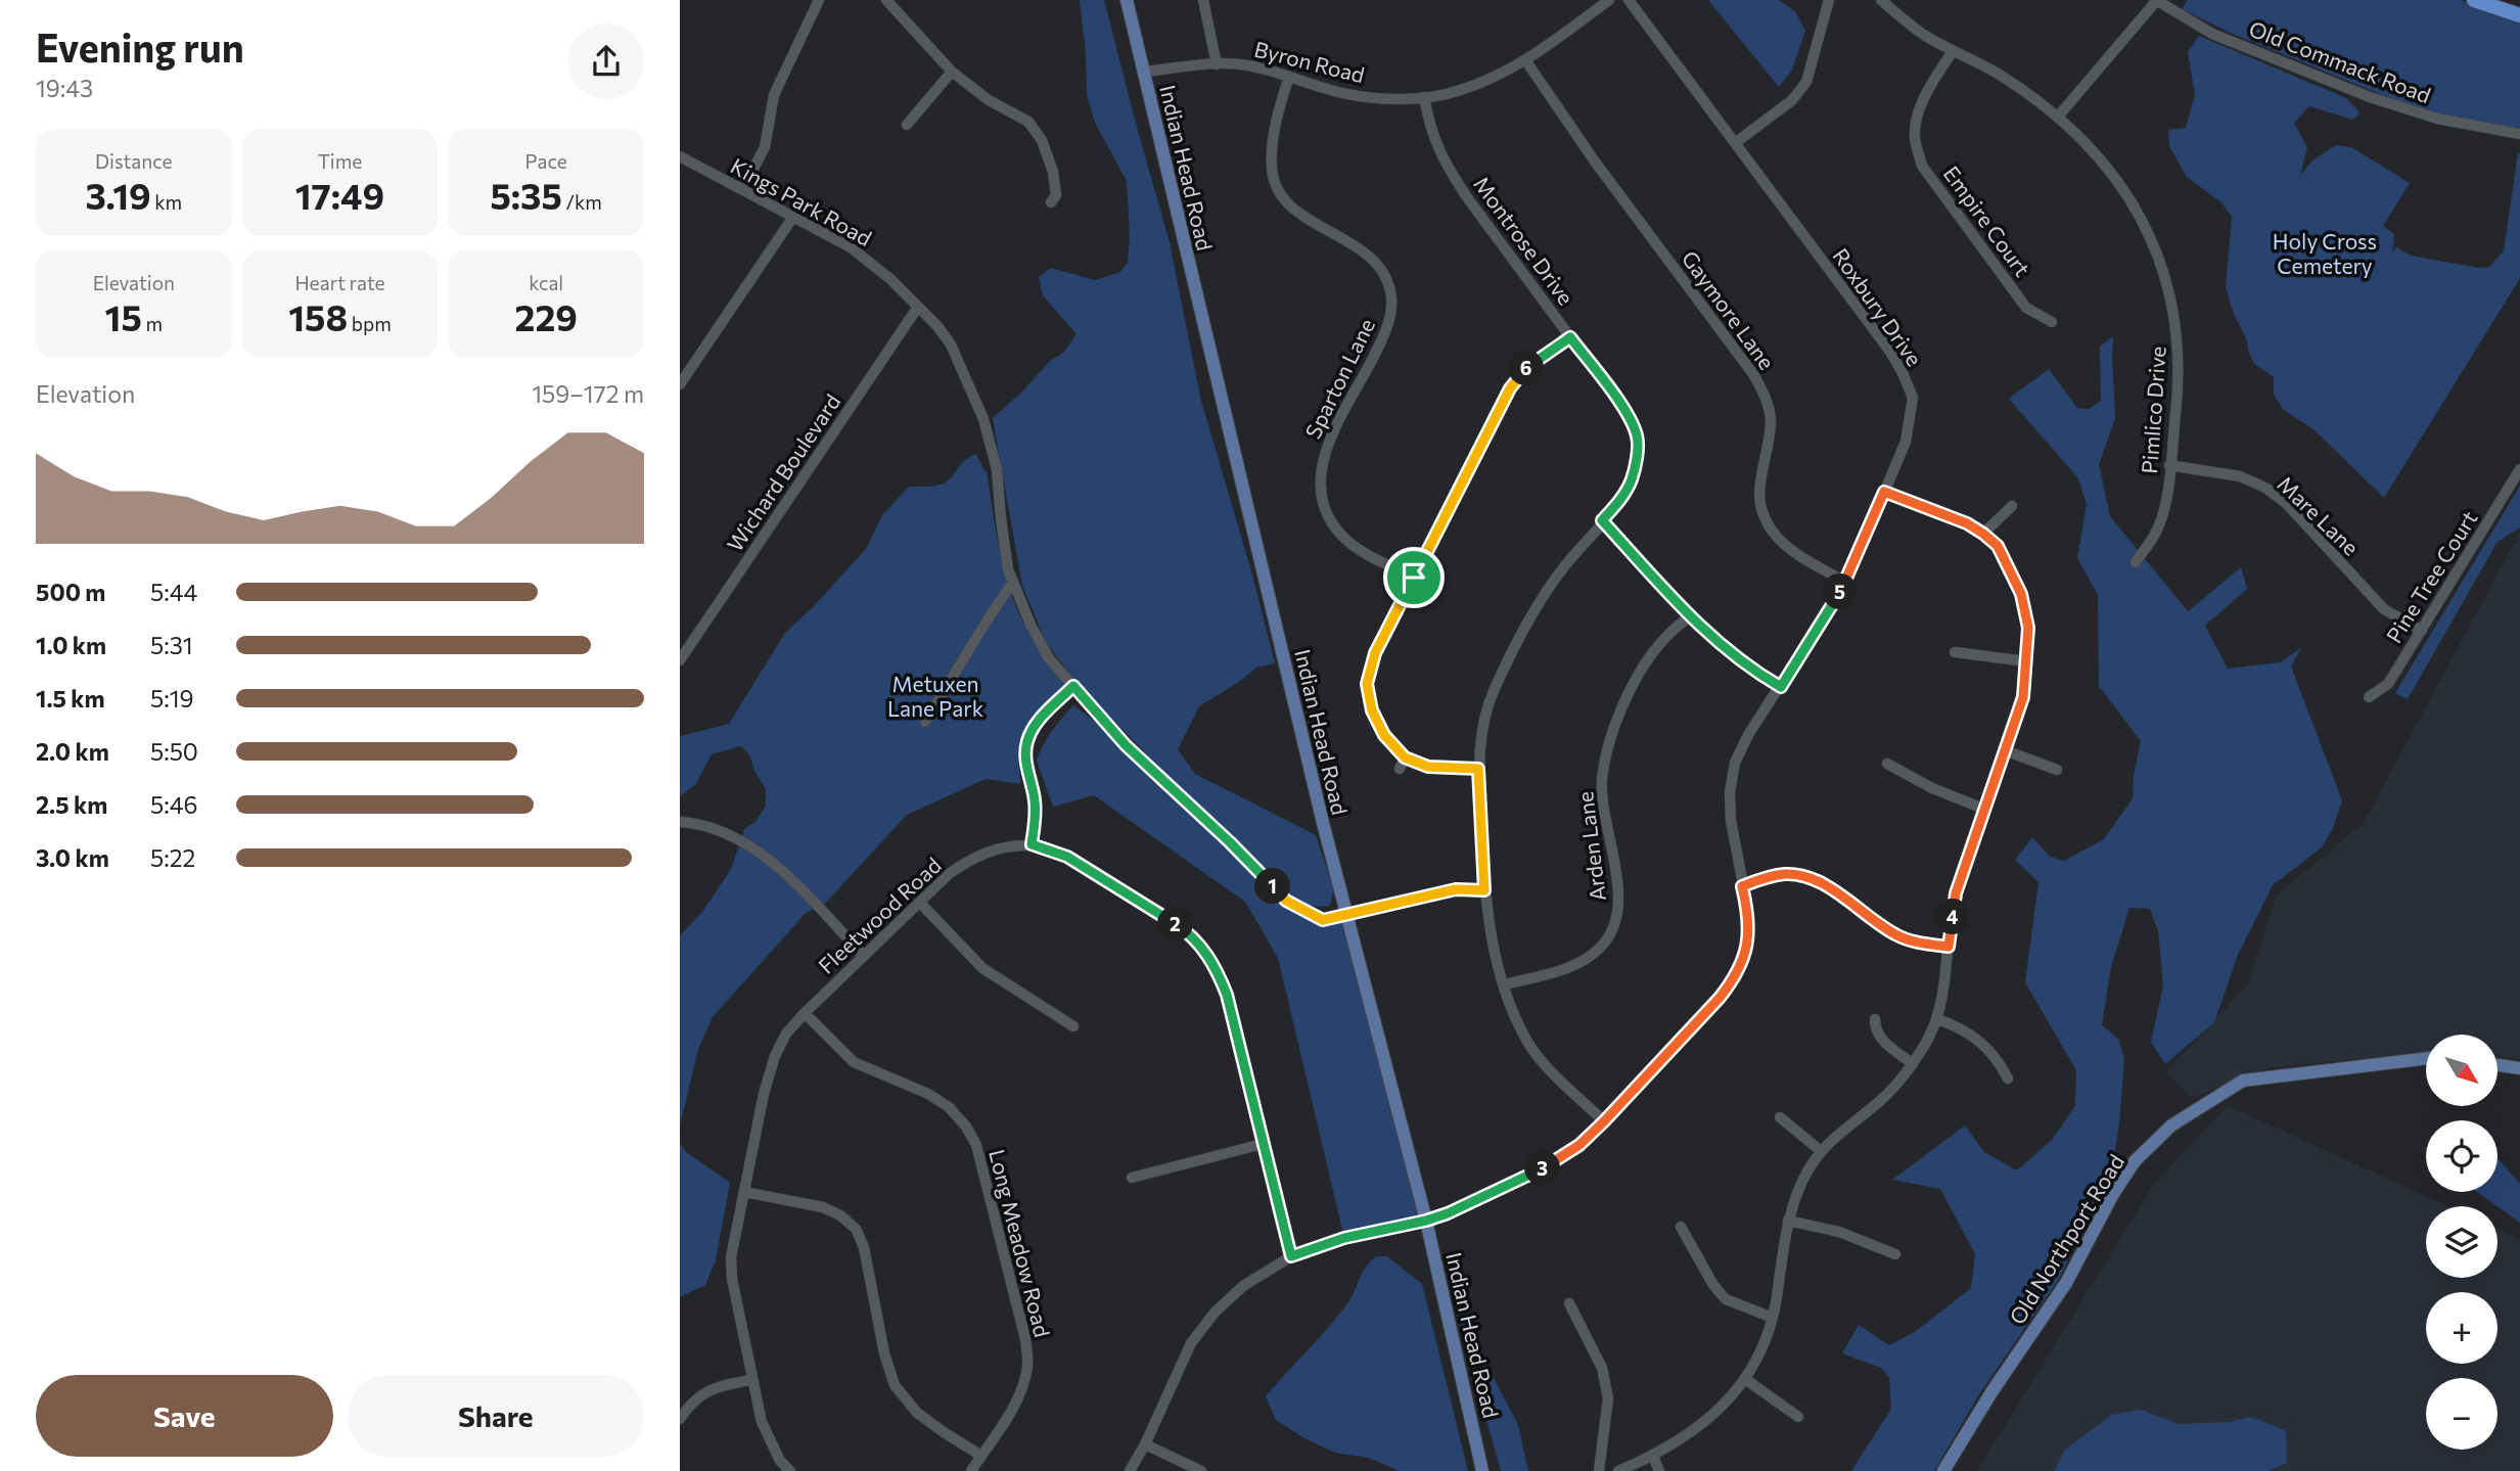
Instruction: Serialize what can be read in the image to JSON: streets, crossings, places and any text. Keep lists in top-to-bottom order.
{
  "streets": {
    "main road": ["Indian Head Road", "Old Northport Road"],
    "street": [
      "Byron Road",
      "Old Commack Road",
      "Kings Park Road",
      "Empire Court",
      "Montrose Drive",
      "Roxbury Drive",
      "Gaymore Lane",
      "Sparton Lane",
      "Pimlico Drive",
      "Wichard Boulevard",
      "Mare Lane",
      "Pine Tree Court",
      "Arden Lane",
      "Fleetwood Road",
      "Long Meadow Road"
    ]
  },
  "crossings": [
    ["Byron Road", "Indian Head Road"],
    ["Byron Road", "Montrose Drive"],
    ["Byron Road", "Gaymore Lane"],
    ["Byron Road", "Sparton Lane"],
    ["Indian Head Road", "Kings Park Road"],
    ["Indian Head Road", "Roxbury Drive"],
    ["Kings Park Road", "Montrose Drive"],
    ["Kings Park Road", "Wichard Boulevard"],
    ["Empire Court", "Pimlico Drive"],
    ["Montrose Drive", "Roxbury Drive"],
    ["Montrose Drive", "Arden Lane"],
    ["Roxbury Drive", "Gaymore Lane"],
    ["Roxbury Drive", "Fleetwood Road"],
    ["Pimlico Drive", "Mare Lane"],
    ["Mare Lane", "Pine Tree Court"],
    ["Fleetwood Road", "Long Meadow Road"]
  ],
  "parks": ["Holy Cross Cemetery", "Metuxen Lane Park"],
  "north": "bottom right",
  "page": {
    "heading": ["Evening run", "19:43"],
    "stats": [
      ["Distance", "3.19 km"],
      ["Time", "17:49"],
      ["Pace", "5:35 /km"],
      ["Elevation", "15 m"],
      ["Heart rate", "158 bpm"],
      ["kcal", "229"]
    ],
    "pins": [
      "6",
      "5",
      "1",
      "4",
      "2",
      "3"
    ],
    "chart": ["Elevation", "159–172 m"],
    "list": [
      {
        "name": "500 m",
        "note": "5:44"
      },
      {
        "name": "1.0 km",
        "note": "5:31"
      },
      {
        "name": "1.5 km",
        "note": "5:19"
      },
      {
        "name": "2.0 km",
        "note": "5:50"
      },
      {
        "name": "2.5 km",
        "note": "5:46"
      },
      {
        "name": "3.0 km",
        "note": "5:22"
      }
    ],
    "map_buttons": ["+", "−"],
    "buttons": ["Save", "Share"]
  }
}
